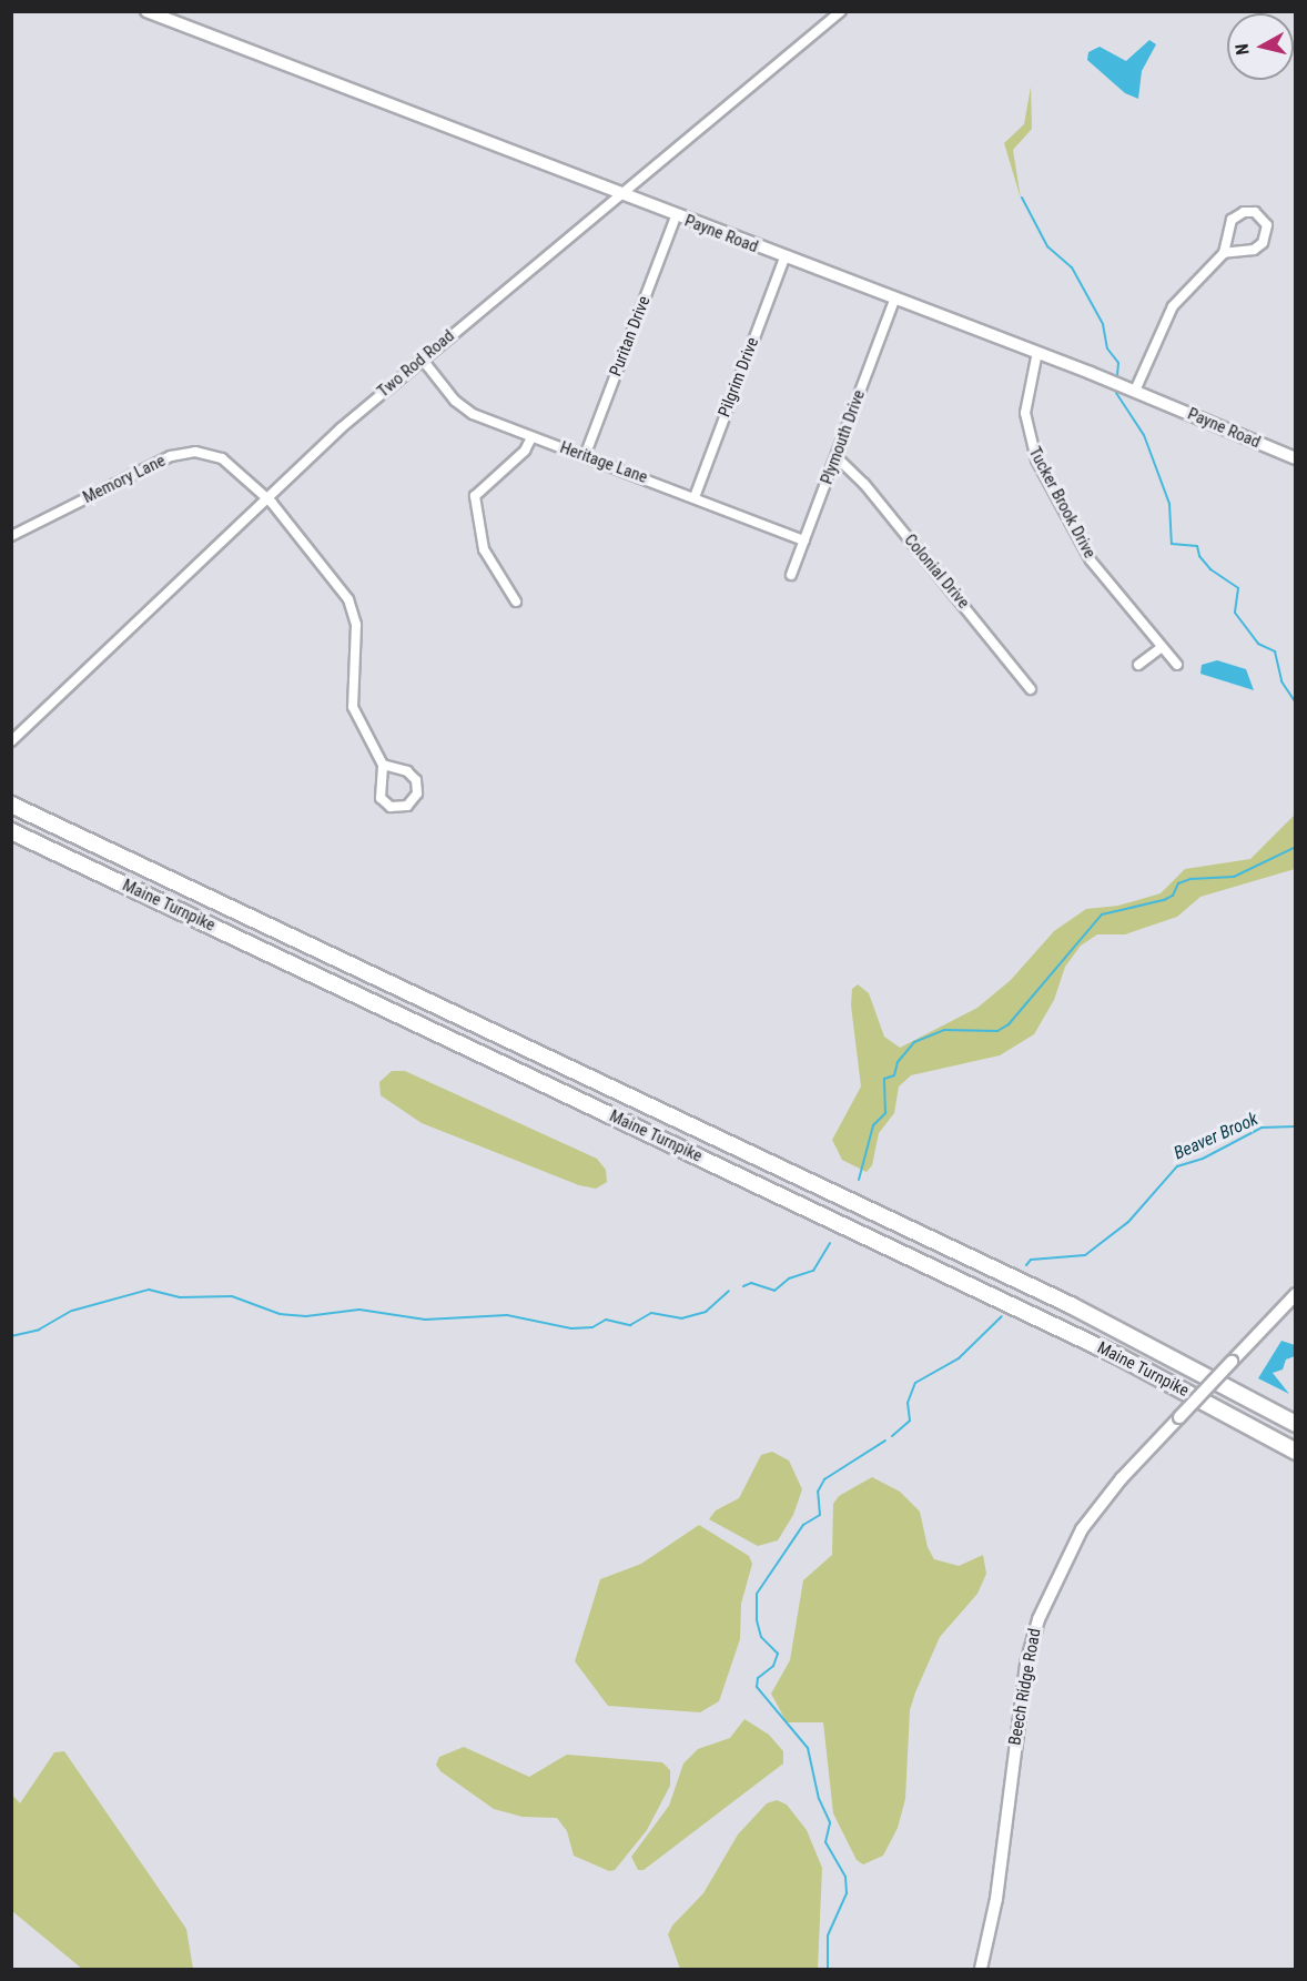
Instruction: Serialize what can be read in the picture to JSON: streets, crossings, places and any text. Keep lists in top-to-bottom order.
{
  "streets": {
    "highway": ["Maine Turnpike"],
    "main road": ["Payne Road", "Beech Ridge Road"],
    "street": [
      "Puritan Drive",
      "Two Rod Road",
      "Pilgrim Drive",
      "Plymouth Drive",
      "Heritage Lane",
      "Memory Lane",
      "Tucker Brook Drive",
      "Colonial Drive"
    ]
  },
  "crossings": [
    ["Payne Road", "Puritan Drive"],
    ["Payne Road", "Two Rod Road"],
    ["Payne Road", "Pilgrim Drive"],
    ["Payne Road", "Plymouth Drive"],
    ["Payne Road", "Tucker Brook Drive"],
    ["Puritan Drive", "Heritage Lane"],
    ["Two Rod Road", "Heritage Lane"],
    ["Two Rod Road", "Memory Lane"],
    ["Pilgrim Drive", "Heritage Lane"],
    ["Plymouth Drive", "Heritage Lane"],
    ["Plymouth Drive", "Colonial Drive"]
  ],
  "water": ["Beaver Brook"],
  "north": "left"
}
